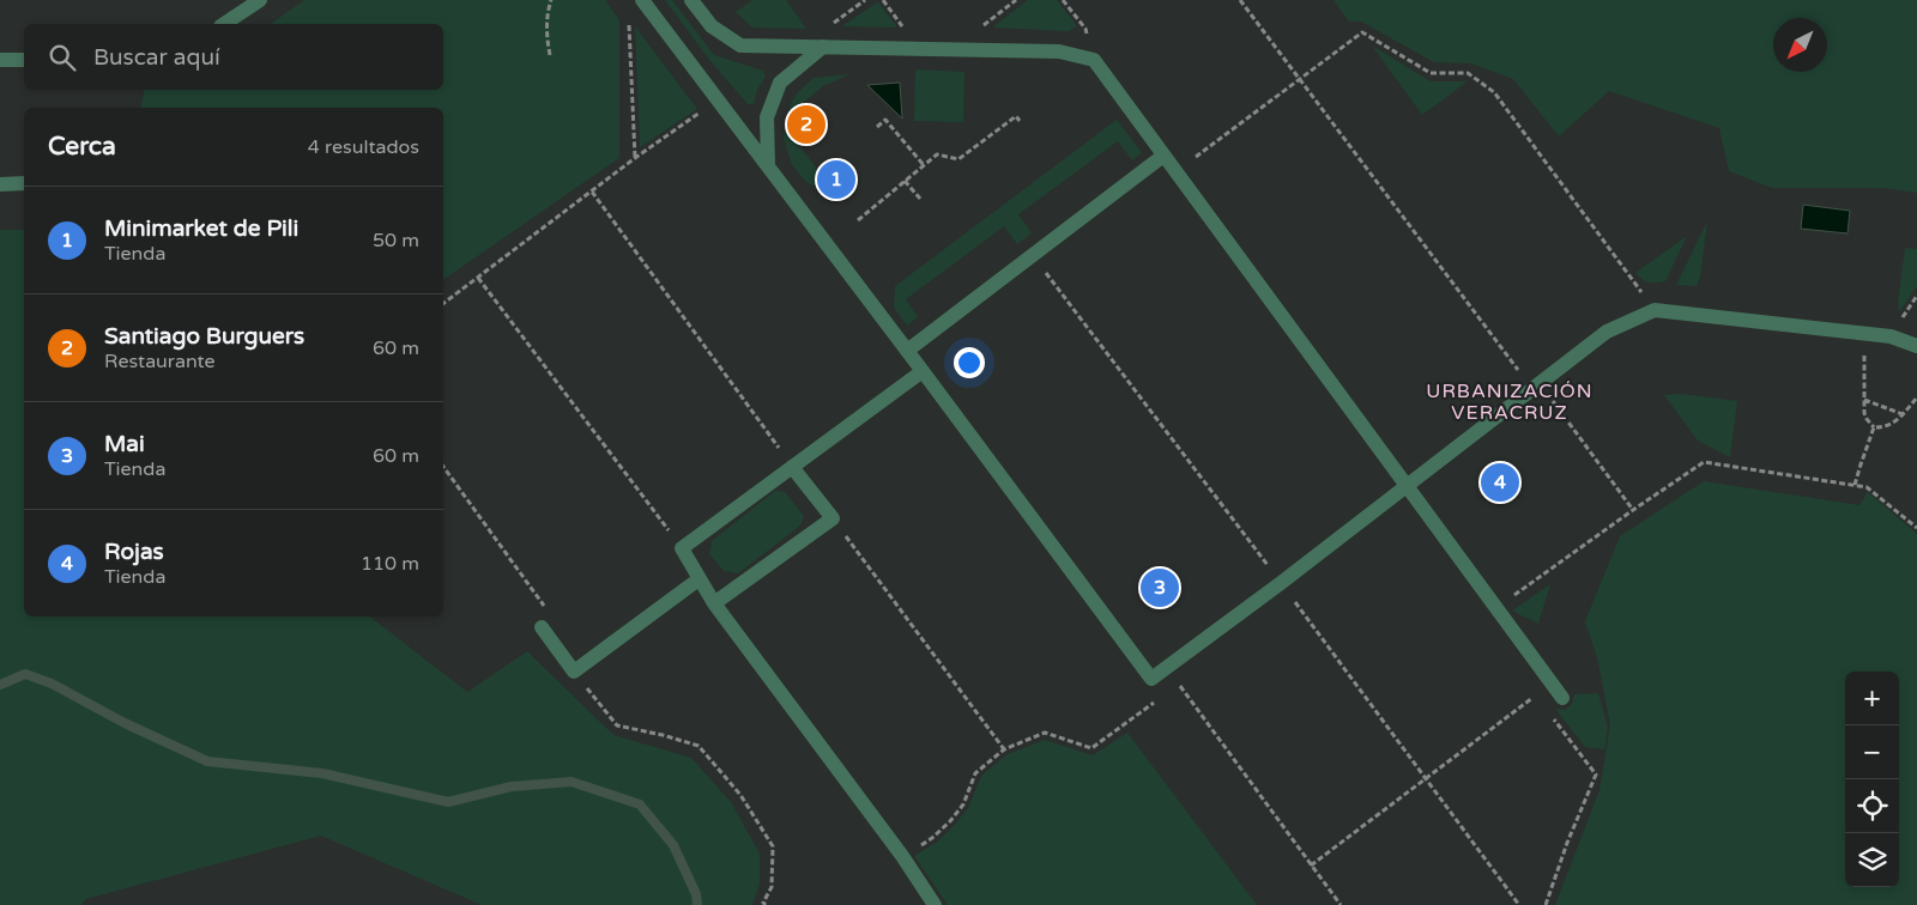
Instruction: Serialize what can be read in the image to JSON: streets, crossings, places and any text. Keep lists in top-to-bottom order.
{
  "districts": ["URBANIZACIÓN VERACRUZ"],
  "north": "bottom left",
  "page": {
    "search": "Buscar aquí",
    "pins": [
      "2",
      "1",
      "4",
      "3"
    ],
    "heading": ["Cerca", "4 resultados"],
    "list": [
      {
        "mark": "1",
        "name": "Minimarket de Pili",
        "note": "Tienda",
        "value": "50 m"
      },
      {
        "mark": "2",
        "name": "Santiago Burguers",
        "note": "Restaurante",
        "value": "60 m"
      },
      {
        "mark": "3",
        "name": "Mai",
        "note": "Tienda",
        "value": "60 m"
      },
      {
        "mark": "4",
        "name": "Rojas",
        "note": "Tienda",
        "value": "110 m"
      }
    ],
    "map_buttons": ["+", "−"]
  }
}
